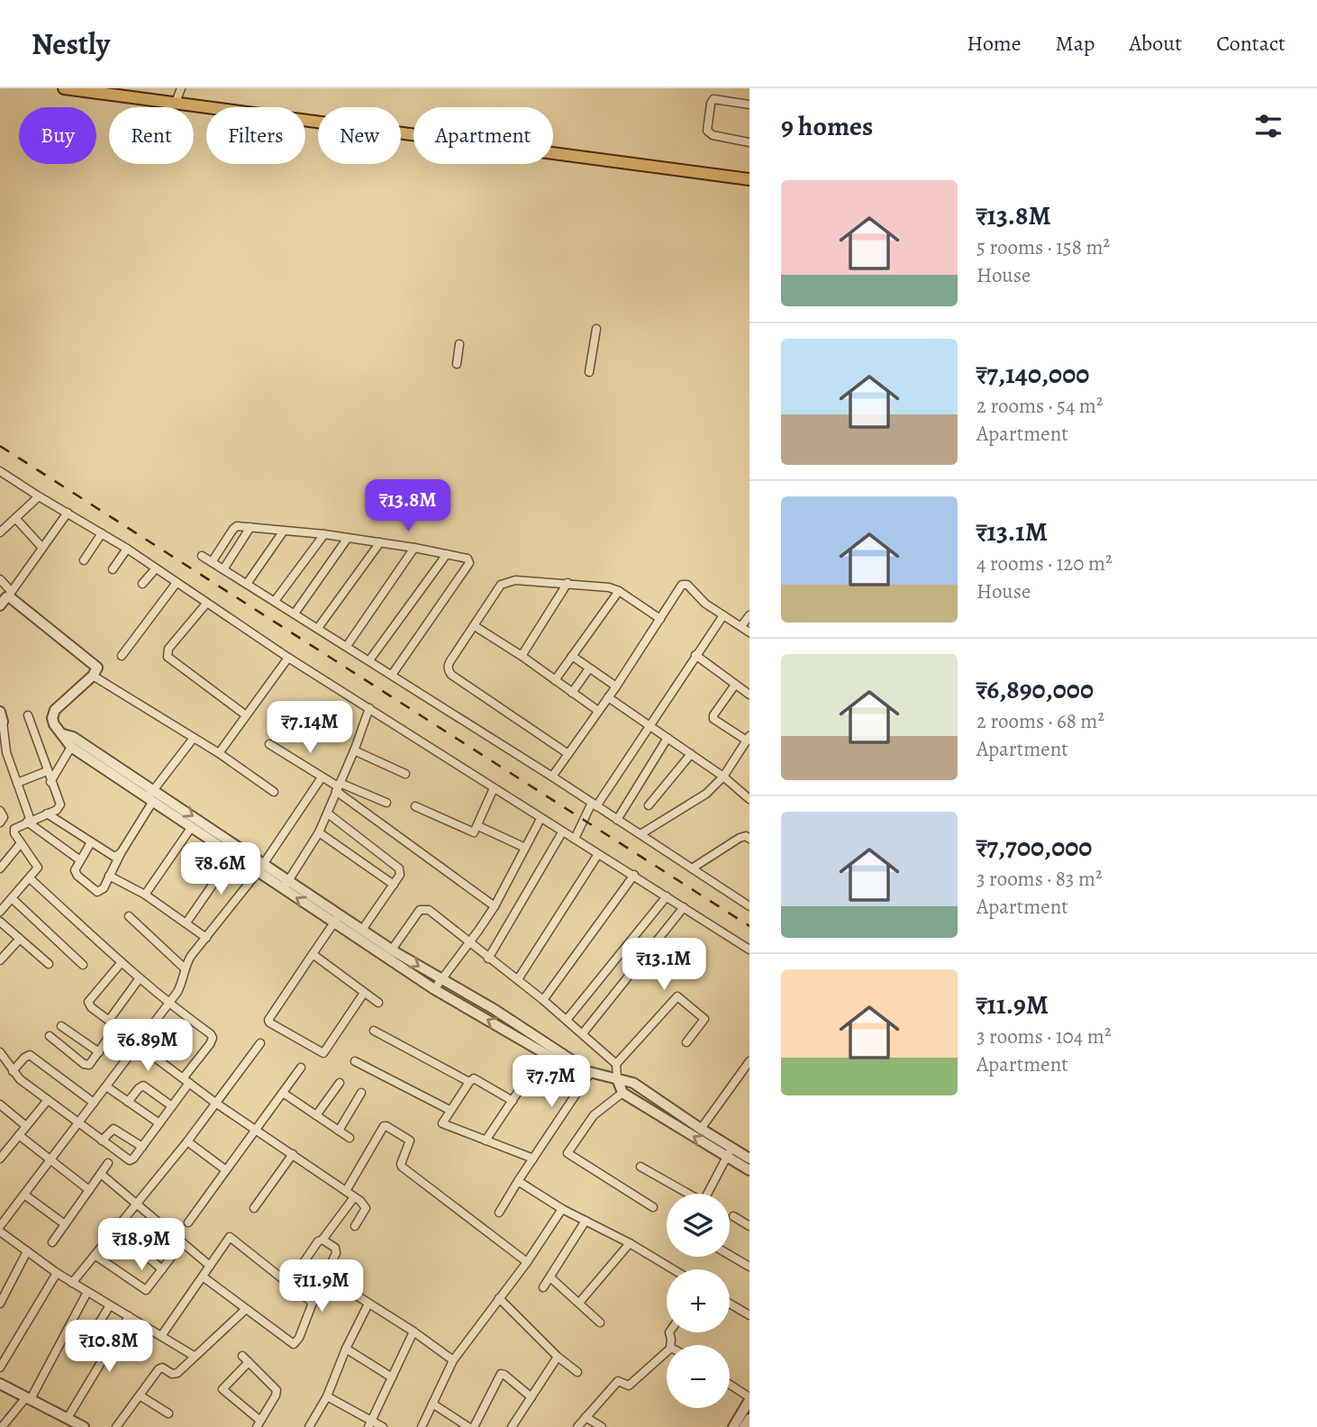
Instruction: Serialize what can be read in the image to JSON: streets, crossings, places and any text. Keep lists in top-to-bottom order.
{
  "page": {
    "header": "Nestly",
    "nav": [
      "Home",
      "Map",
      "About",
      "Contact"
    ],
    "heading": "9 homes",
    "chip": [
      "Buy",
      "Rent",
      "Filters",
      "New",
      "Apartment"
    ],
    "list": [
      {
        "name": "₹13.8M",
        "note": "5 rooms · 158 m² · House"
      },
      {
        "name": "₹7,140,000",
        "note": "2 rooms · 54 m² · Apartment"
      },
      {
        "name": "₹13.1M",
        "note": "4 rooms · 120 m² · House"
      },
      {
        "name": "₹6,890,000",
        "note": "2 rooms · 68 m² · Apartment"
      },
      {
        "name": "₹7,700,000",
        "note": "3 rooms · 83 m² · Apartment"
      },
      {
        "name": "₹11.9M",
        "note": "3 rooms · 104 m² · Apartment"
      }
    ],
    "price": [
      "₹13.8M",
      "₹7.14M",
      "₹8.6M",
      "₹13.1M",
      "₹6.89M",
      "₹7.7M",
      "₹18.9M",
      "₹11.9M",
      "₹10.8M"
    ],
    "map_buttons": ["+", "−"]
  }
}
